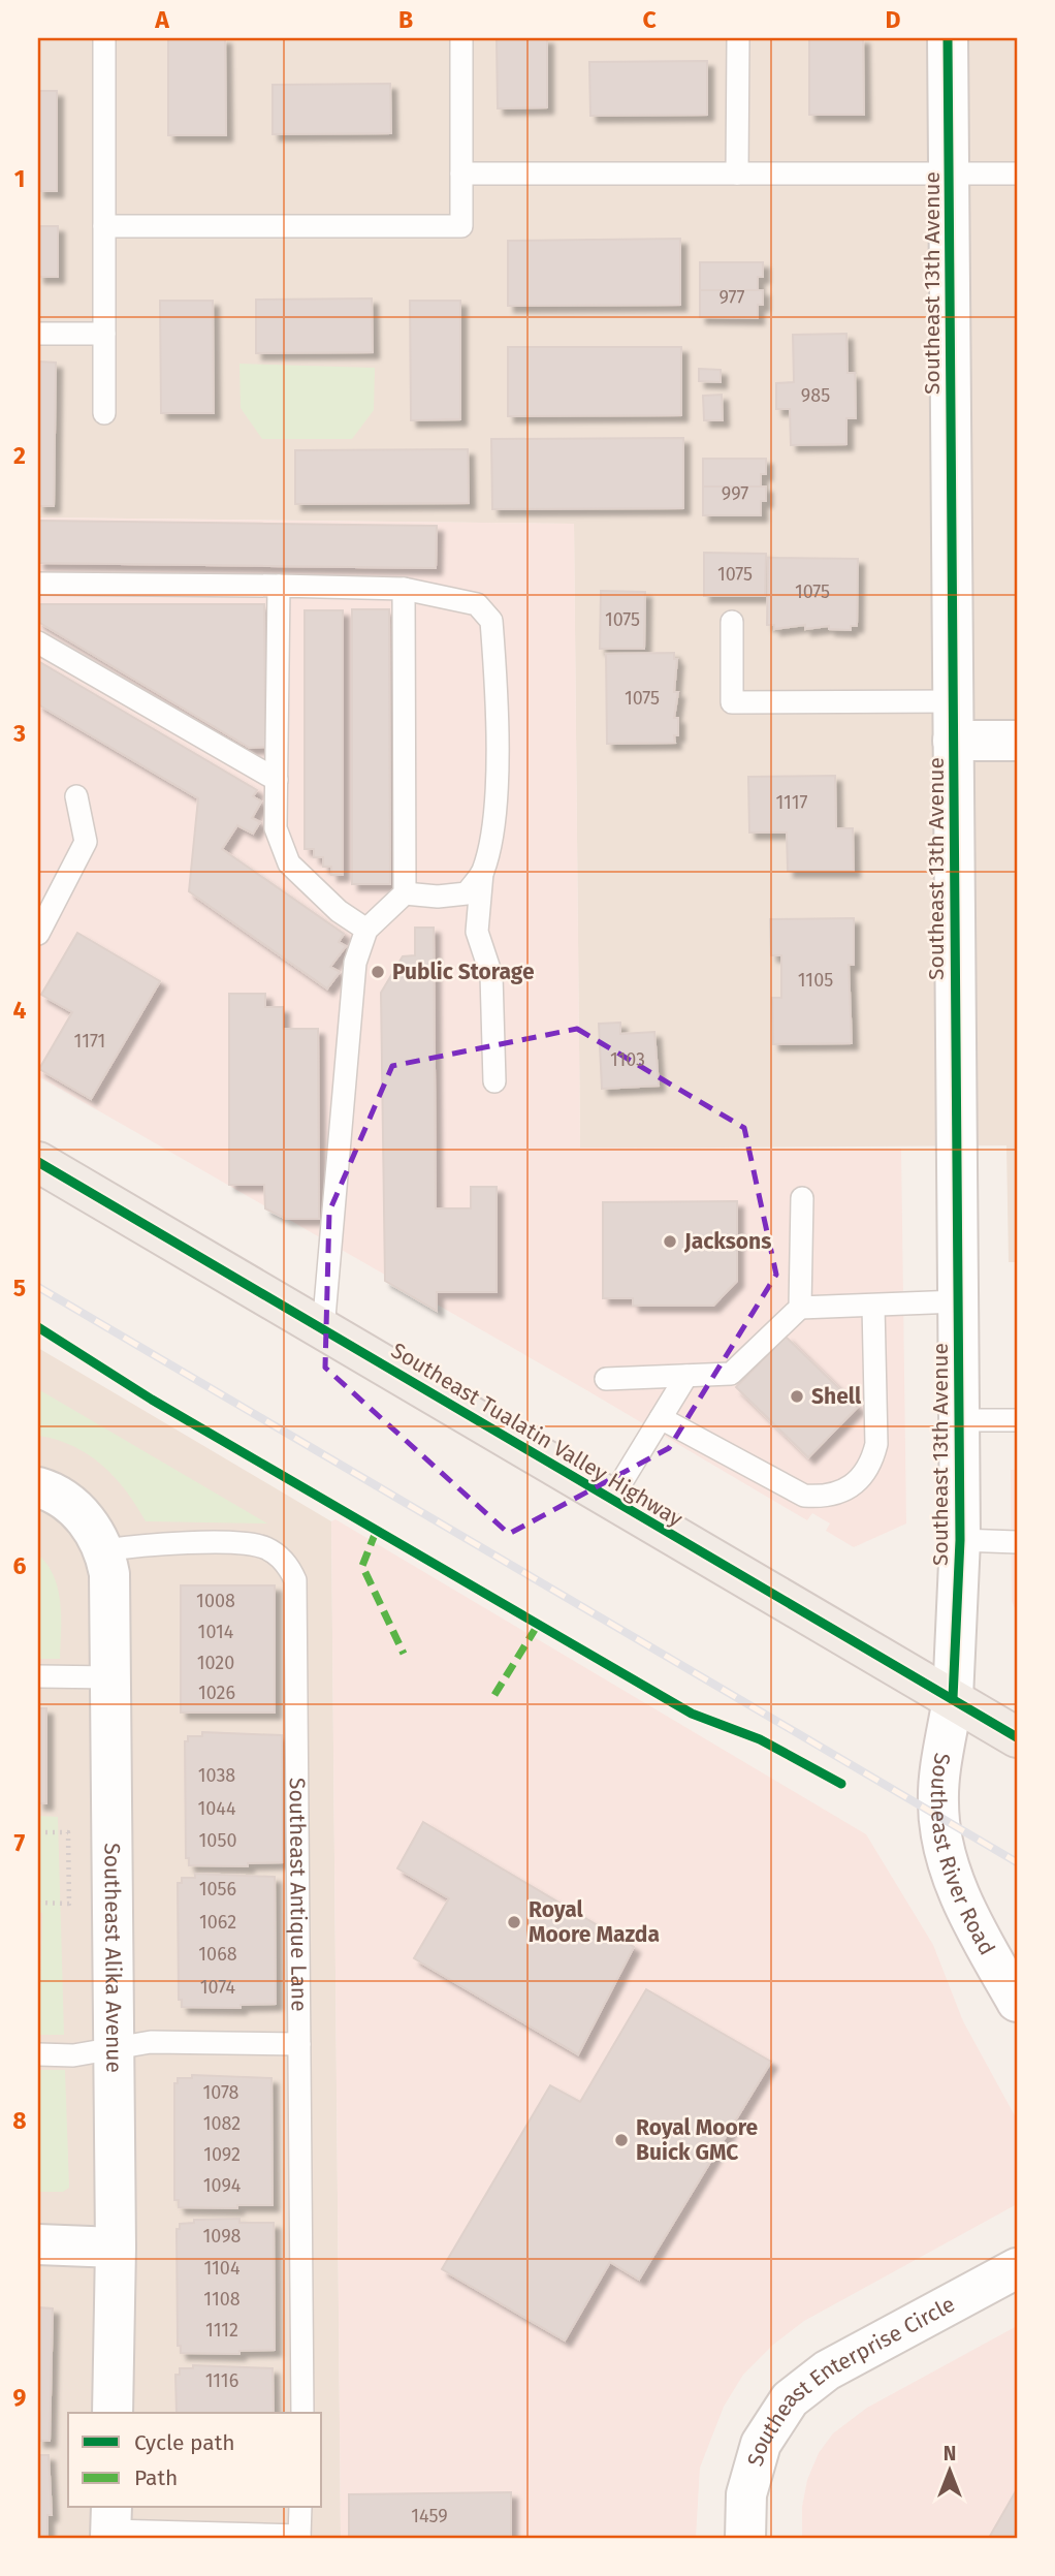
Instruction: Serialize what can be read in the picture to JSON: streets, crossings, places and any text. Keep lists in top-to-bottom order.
{
  "streets": {
    "main road": ["Southeast Tualatin Valley Highway"],
    "street": [
      "Southeast 13th Avenue",
      "Southeast River Road",
      "Southeast Alika Avenue",
      "Southeast Enterprise Circle"
    ],
    "lane": ["Southeast Antique Lane"]
  },
  "crossings": [
    ["Southeast 13th Avenue", "Southeast Tualatin Valley Highway"],
    ["Southeast 13th Avenue", "Southeast River Road"],
    ["Southeast Tualatin Valley Highway", "Southeast River Road"],
    ["Southeast Antique Lane", "Southeast Alika Avenue"]
  ],
  "places": [
    "Public Storage",
    "Jacksons",
    "Shell",
    "Royal Moore Mazda",
    "Royal Moore Buick GMC"
  ],
  "house_numbers": [
    "977",
    "985",
    "997",
    "1075",
    "1075",
    "1075",
    "1075",
    "1117",
    "1105",
    "1171",
    "1103",
    "1008",
    "1014",
    "1020",
    "1026",
    "1038",
    "1044",
    "1050",
    "1056",
    "1062",
    "1068",
    "1074",
    "1078",
    "1082",
    "1092",
    "1094",
    "1098",
    "1104",
    "1108",
    "1112",
    "1116",
    "1459"
  ],
  "legend": ["Cycle path", "Path"],
  "north": "top",
  "grid": {
    "columns": [
      "A",
      "B",
      "C",
      "D"
    ],
    "rows": [
      "1",
      "2",
      "3",
      "4",
      "5",
      "6",
      "7",
      "8",
      "9"
    ]
  }
}
